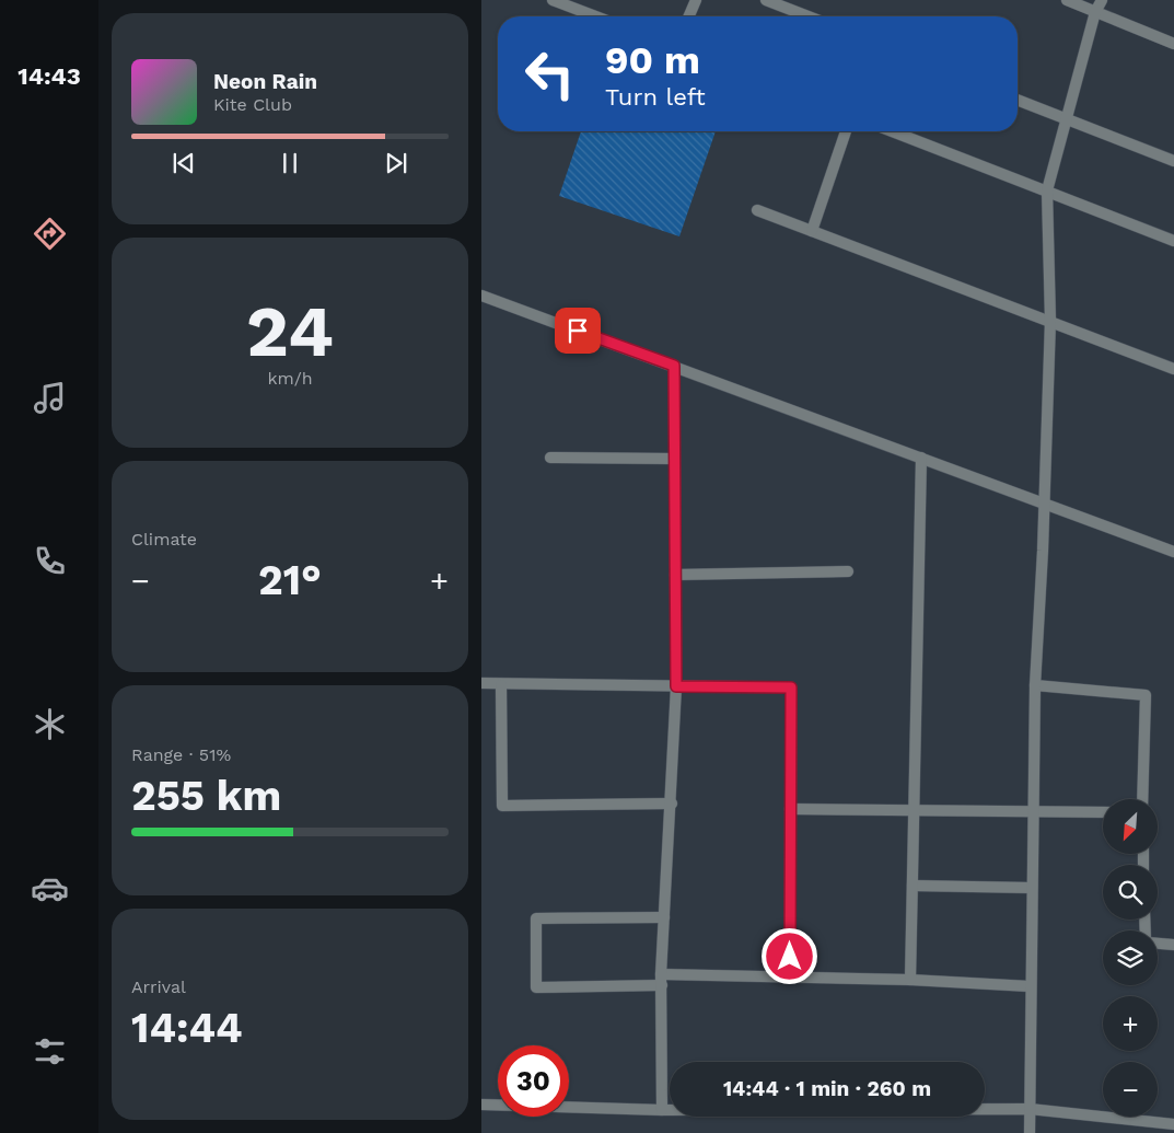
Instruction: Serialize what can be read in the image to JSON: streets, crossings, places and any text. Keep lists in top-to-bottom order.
{
  "north": "bottom left",
  "page": {
    "tabs": "14:43",
    "turn": ["90 m", "Turn left"],
    "song": ["Neon Rain", "Kite Club"],
    "tile": [
      ["24", "km/h"],
      "Climate",
      ["Range · 51%", "255 km"],
      ["Arrival", "14:44"]
    ],
    "heat": ["−", "21°", "+"],
    "map_buttons": ["+", "−"],
    "limit": "30",
    "trip": "14:44 · 1 min · 260 m"
  }
}
